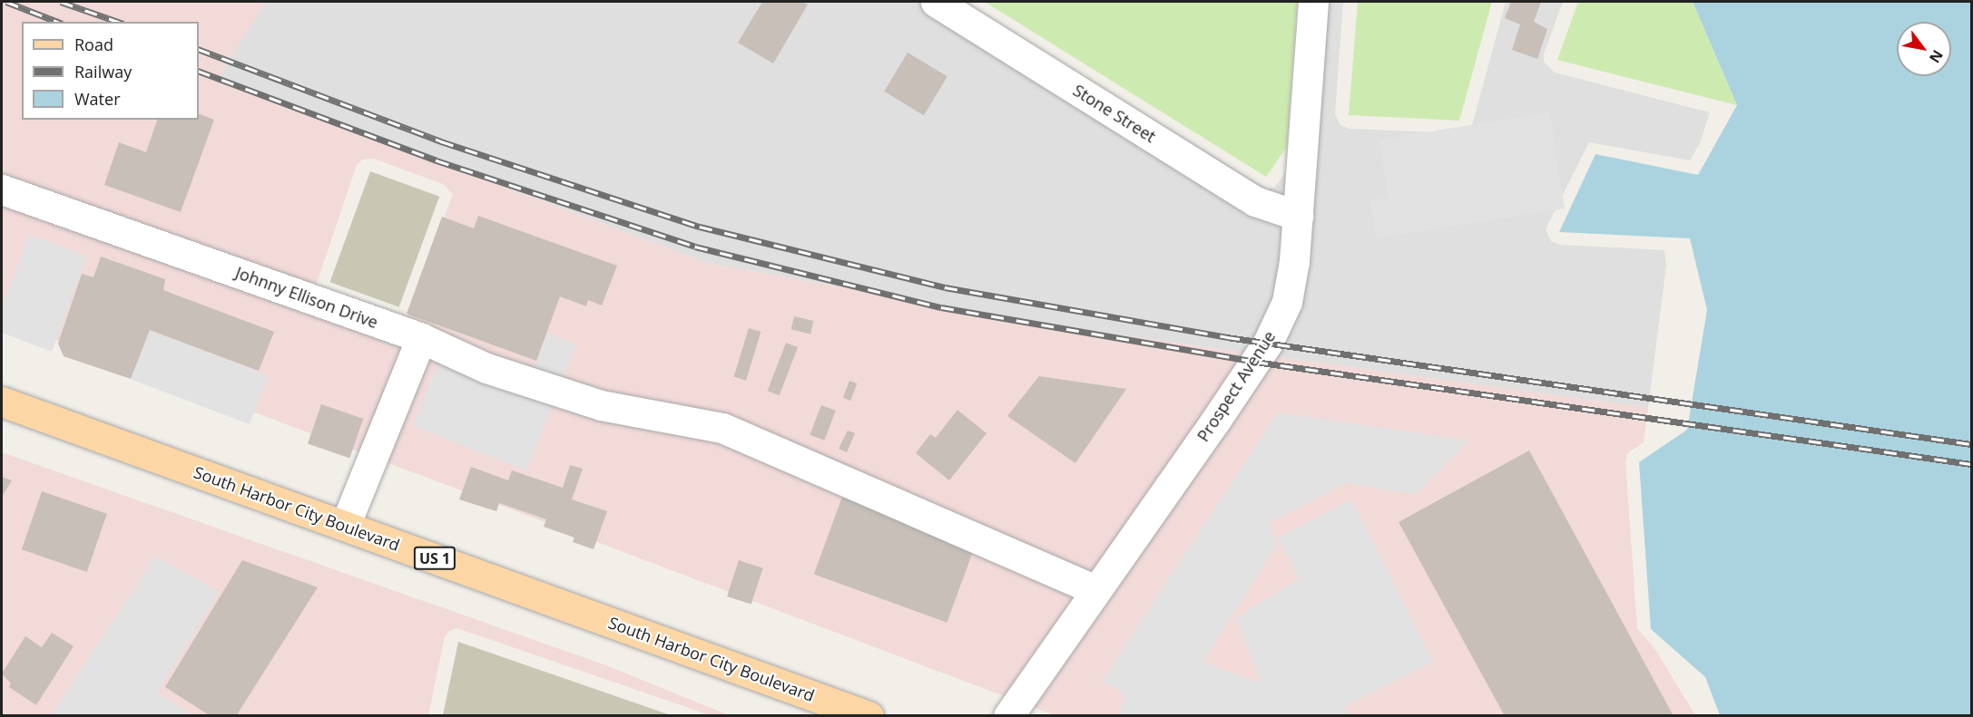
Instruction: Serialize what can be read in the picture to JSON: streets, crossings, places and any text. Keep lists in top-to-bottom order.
{
  "streets": {
    "main road": ["South Harbor City Boulevard", "US 1"],
    "street": ["Stone Street", "Johnny Ellison Drive", "Prospect Avenue"]
  },
  "crossings": [
    ["Stone Street", "Prospect Avenue"],
    ["Johnny Ellison Drive", "Prospect Avenue"]
  ],
  "legend": ["Road", "Railway", "Water"],
  "north": "bottom right"
}
